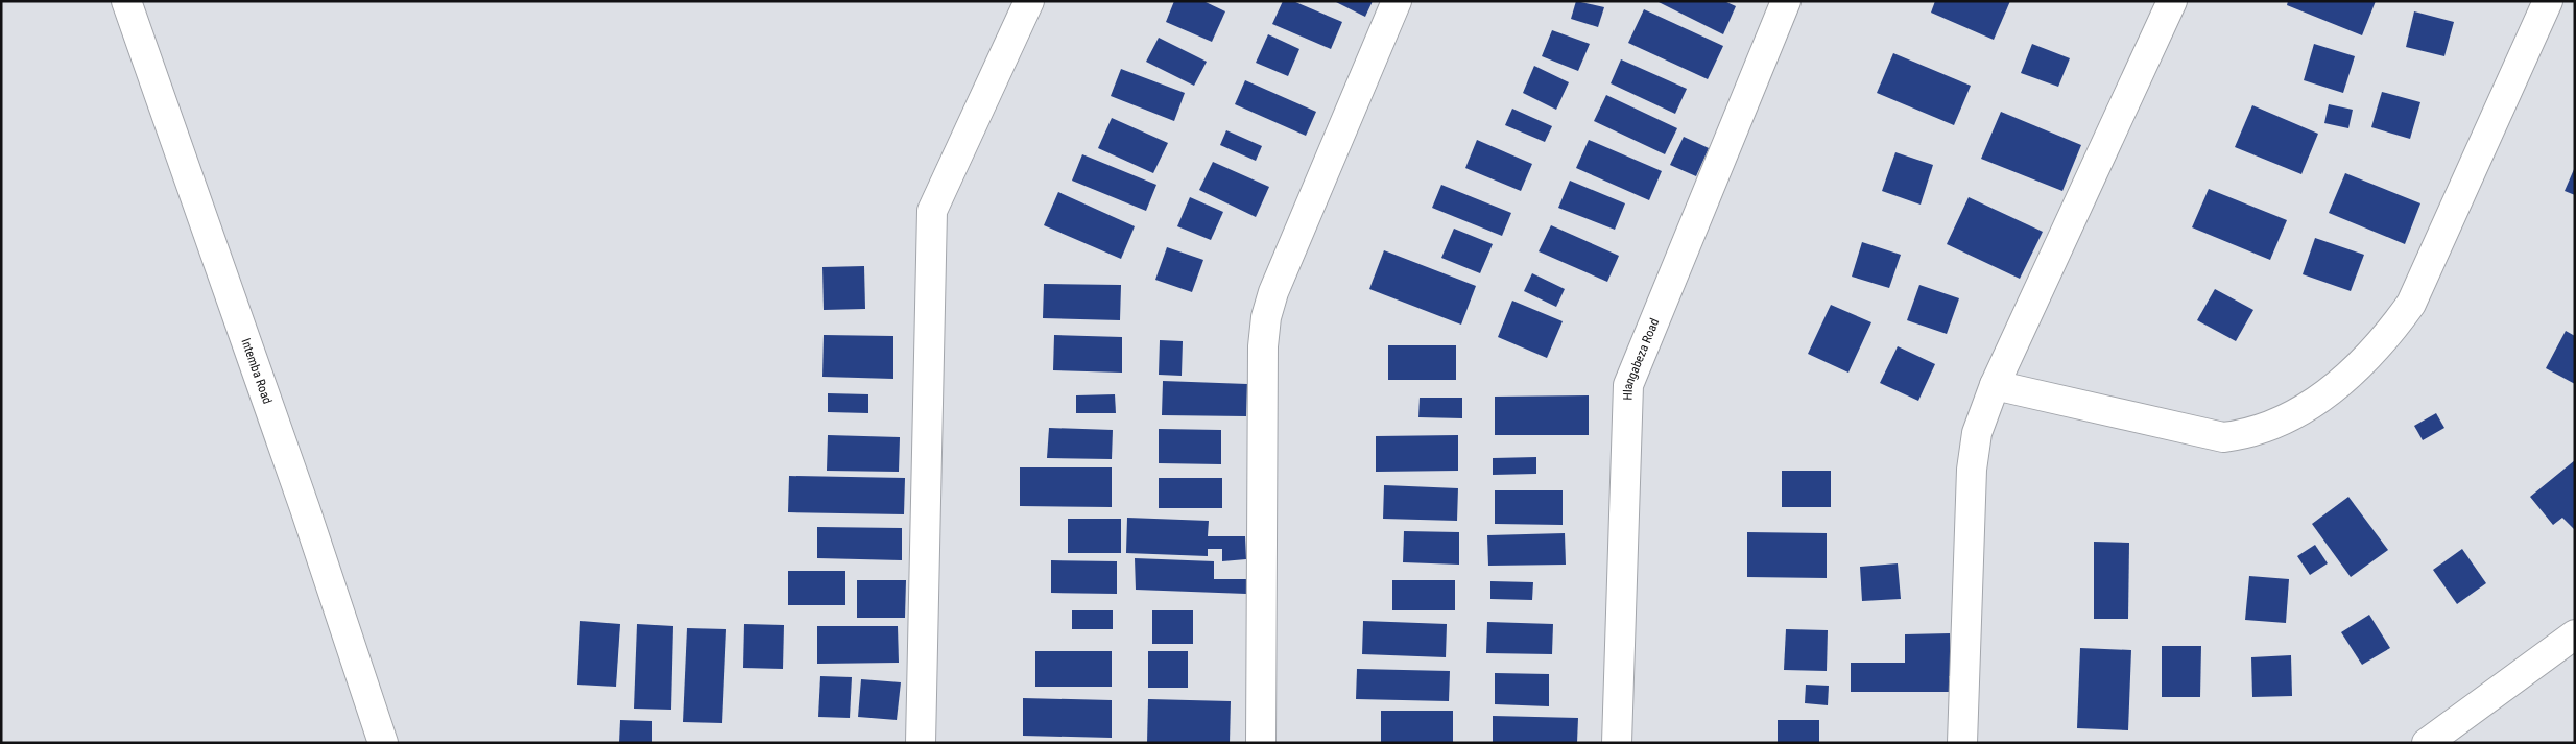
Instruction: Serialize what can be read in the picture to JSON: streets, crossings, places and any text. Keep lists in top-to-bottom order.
{
  "streets": {
    "street": ["Hlangabeza Road", "Intemba Road"]
  }
}
